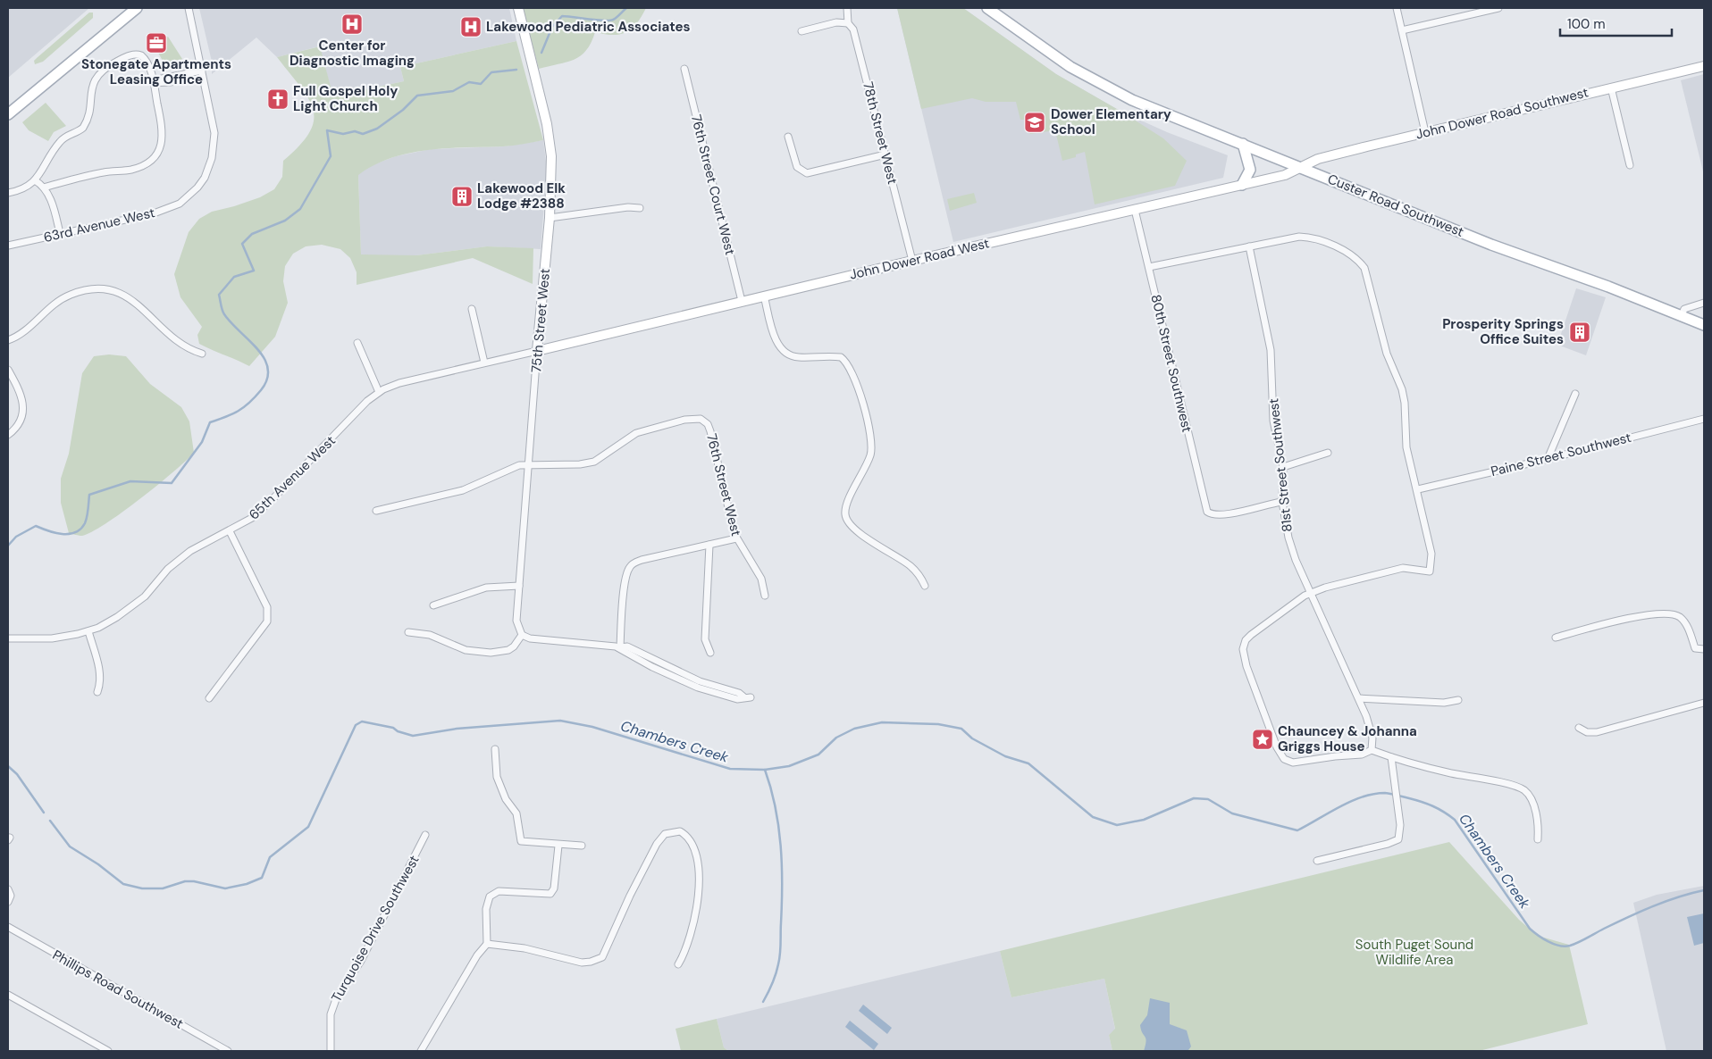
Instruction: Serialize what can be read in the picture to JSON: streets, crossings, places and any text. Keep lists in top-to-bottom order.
{
  "streets": {
    "main road": ["Custer Road Southwest"],
    "street": [
      "John Dower Road Southwest",
      "78th Street West",
      "76th Street Court West",
      "63rd Avenue West",
      "John Dower Road West",
      "75th Street West",
      "80th Street Southwest",
      "Paine Street Southwest",
      "81st Street Southwest",
      "65th Avenue West",
      "76th Street West",
      "Turquoise Drive Southwest",
      "Phillips Road Southwest"
    ]
  },
  "crossings": [
    ["John Dower Road Southwest", "Custer Road Southwest"],
    ["John Dower Road Southwest", "John Dower Road West"],
    ["78th Street West", "John Dower Road West"],
    ["76th Street Court West", "John Dower Road West"],
    ["Custer Road Southwest", "John Dower Road West"],
    ["John Dower Road West", "75th Street West"],
    ["John Dower Road West", "80th Street Southwest"],
    ["John Dower Road West", "65th Avenue West"],
    ["75th Street West", "65th Avenue West"],
    ["75th Street West", "76th Street West"],
    ["80th Street Southwest", "81st Street Southwest"]
  ],
  "water": ["Chambers Creek"],
  "parks": ["South Puget Sound Wildlife Area"],
  "places": {
    "hospital": ["Center for Diagnostic Imaging", "Lakewood Pediatric Associates"],
    "office": ["Stonegate Apartments Leasing Office"],
    "church": ["Full Gospel Holy Light Church"],
    "school or university": ["Dower Elementary School"],
    "building": ["Lakewood Elk Lodge #2388", "Prosperity Springs Office Suites"],
    "place": ["Chauncey & Johanna Griggs House"]
  },
  "scale_bar": "100 m"
}
